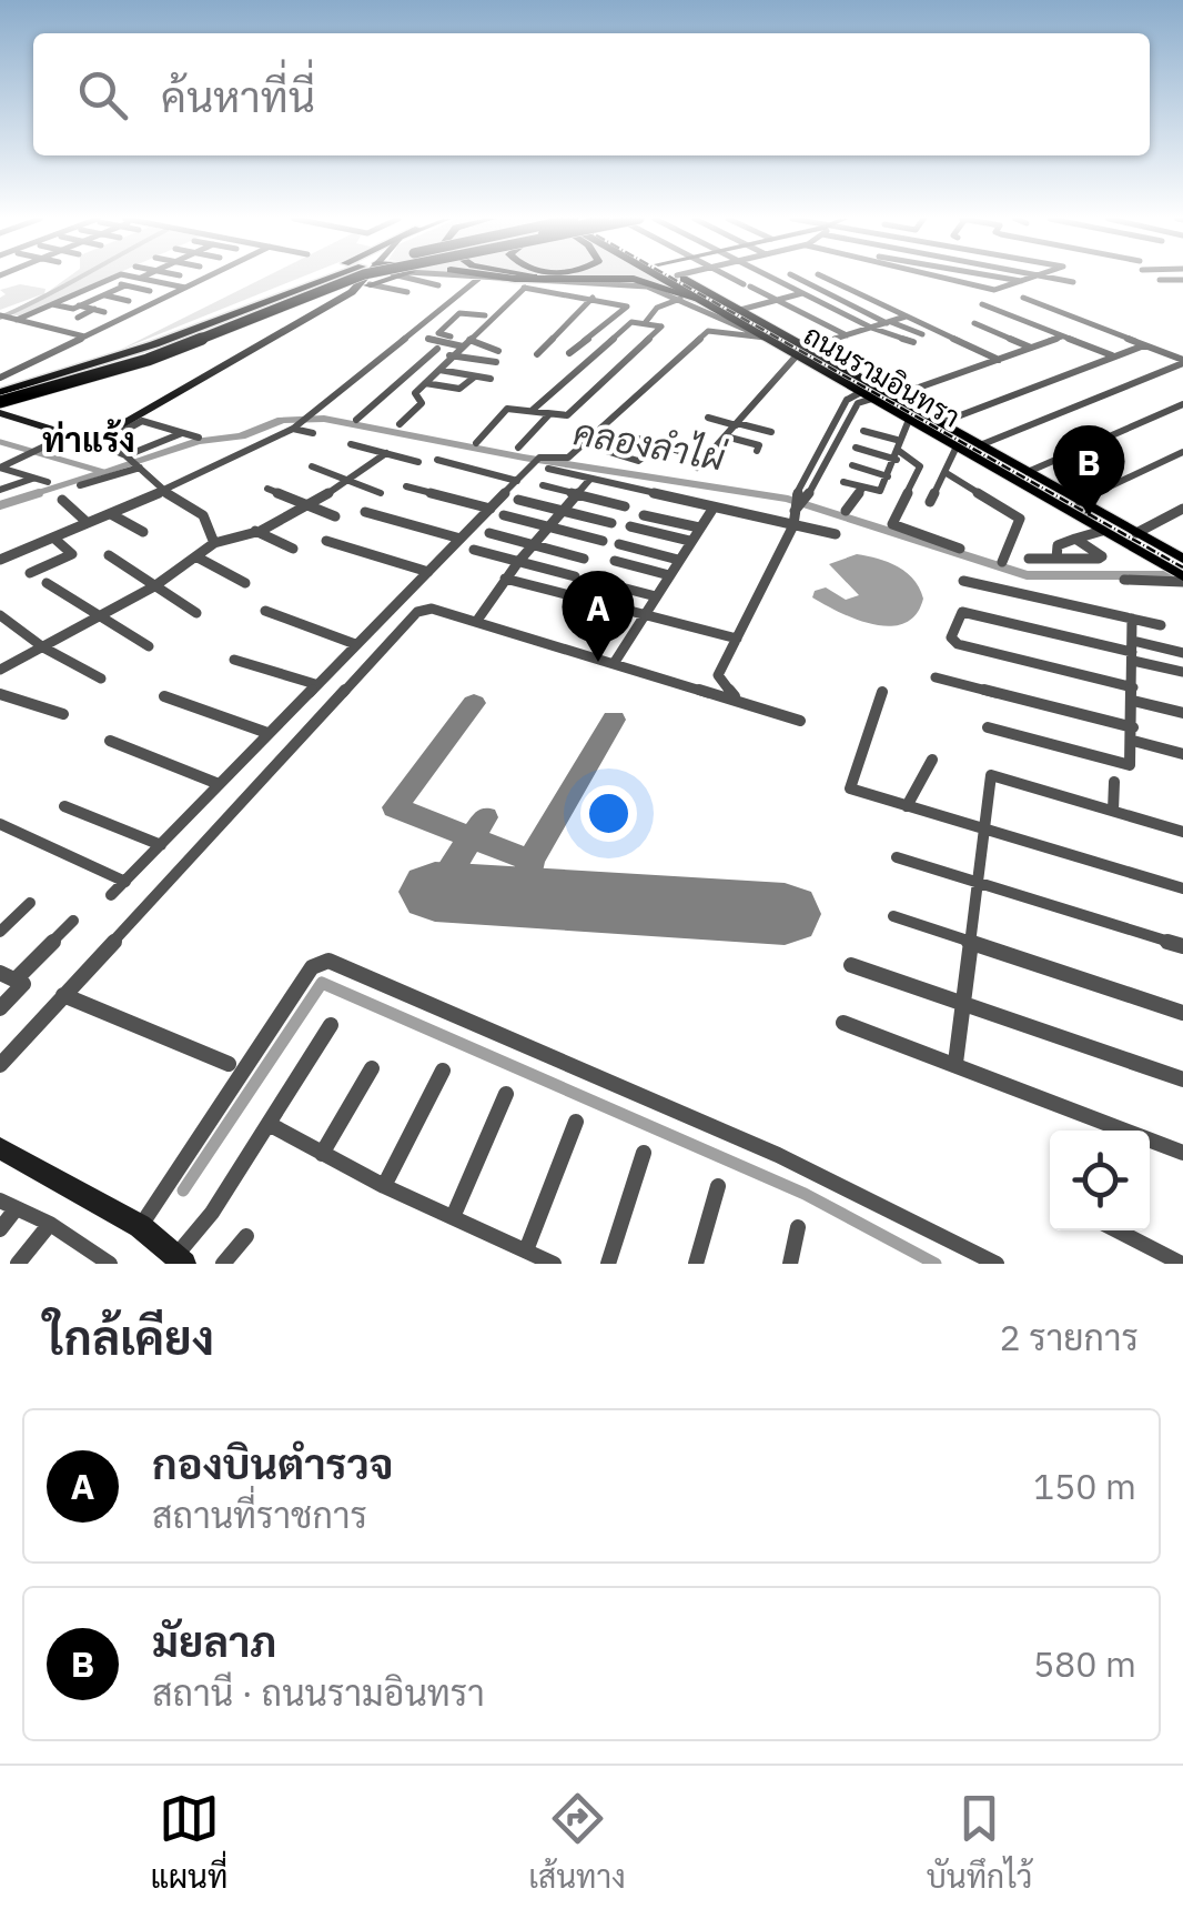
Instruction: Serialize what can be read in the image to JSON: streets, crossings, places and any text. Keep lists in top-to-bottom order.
{
  "streets": {
    "main road": ["ถนนรามอินทรา"]
  },
  "districts": ["ท่าแร้ง"],
  "water": ["คลองลำไผ่"],
  "page": {
    "search": "ค้นหาที่นี่",
    "pins": ["B", "A"],
    "heading": ["ใกล้เคียง", "2 รายการ"],
    "list": [
      {
        "mark": "A",
        "name": "กองบินตำรวจ",
        "note": "สถานที่ราชการ",
        "value": "150 m"
      },
      {
        "mark": "B",
        "name": "มัยลาภ",
        "note": "สถานี · ถนนรามอินทรา",
        "value": "580 m"
      }
    ],
    "nav": ["แผนที่", "เส้นทาง", "บันทึกไว้"]
  }
}
